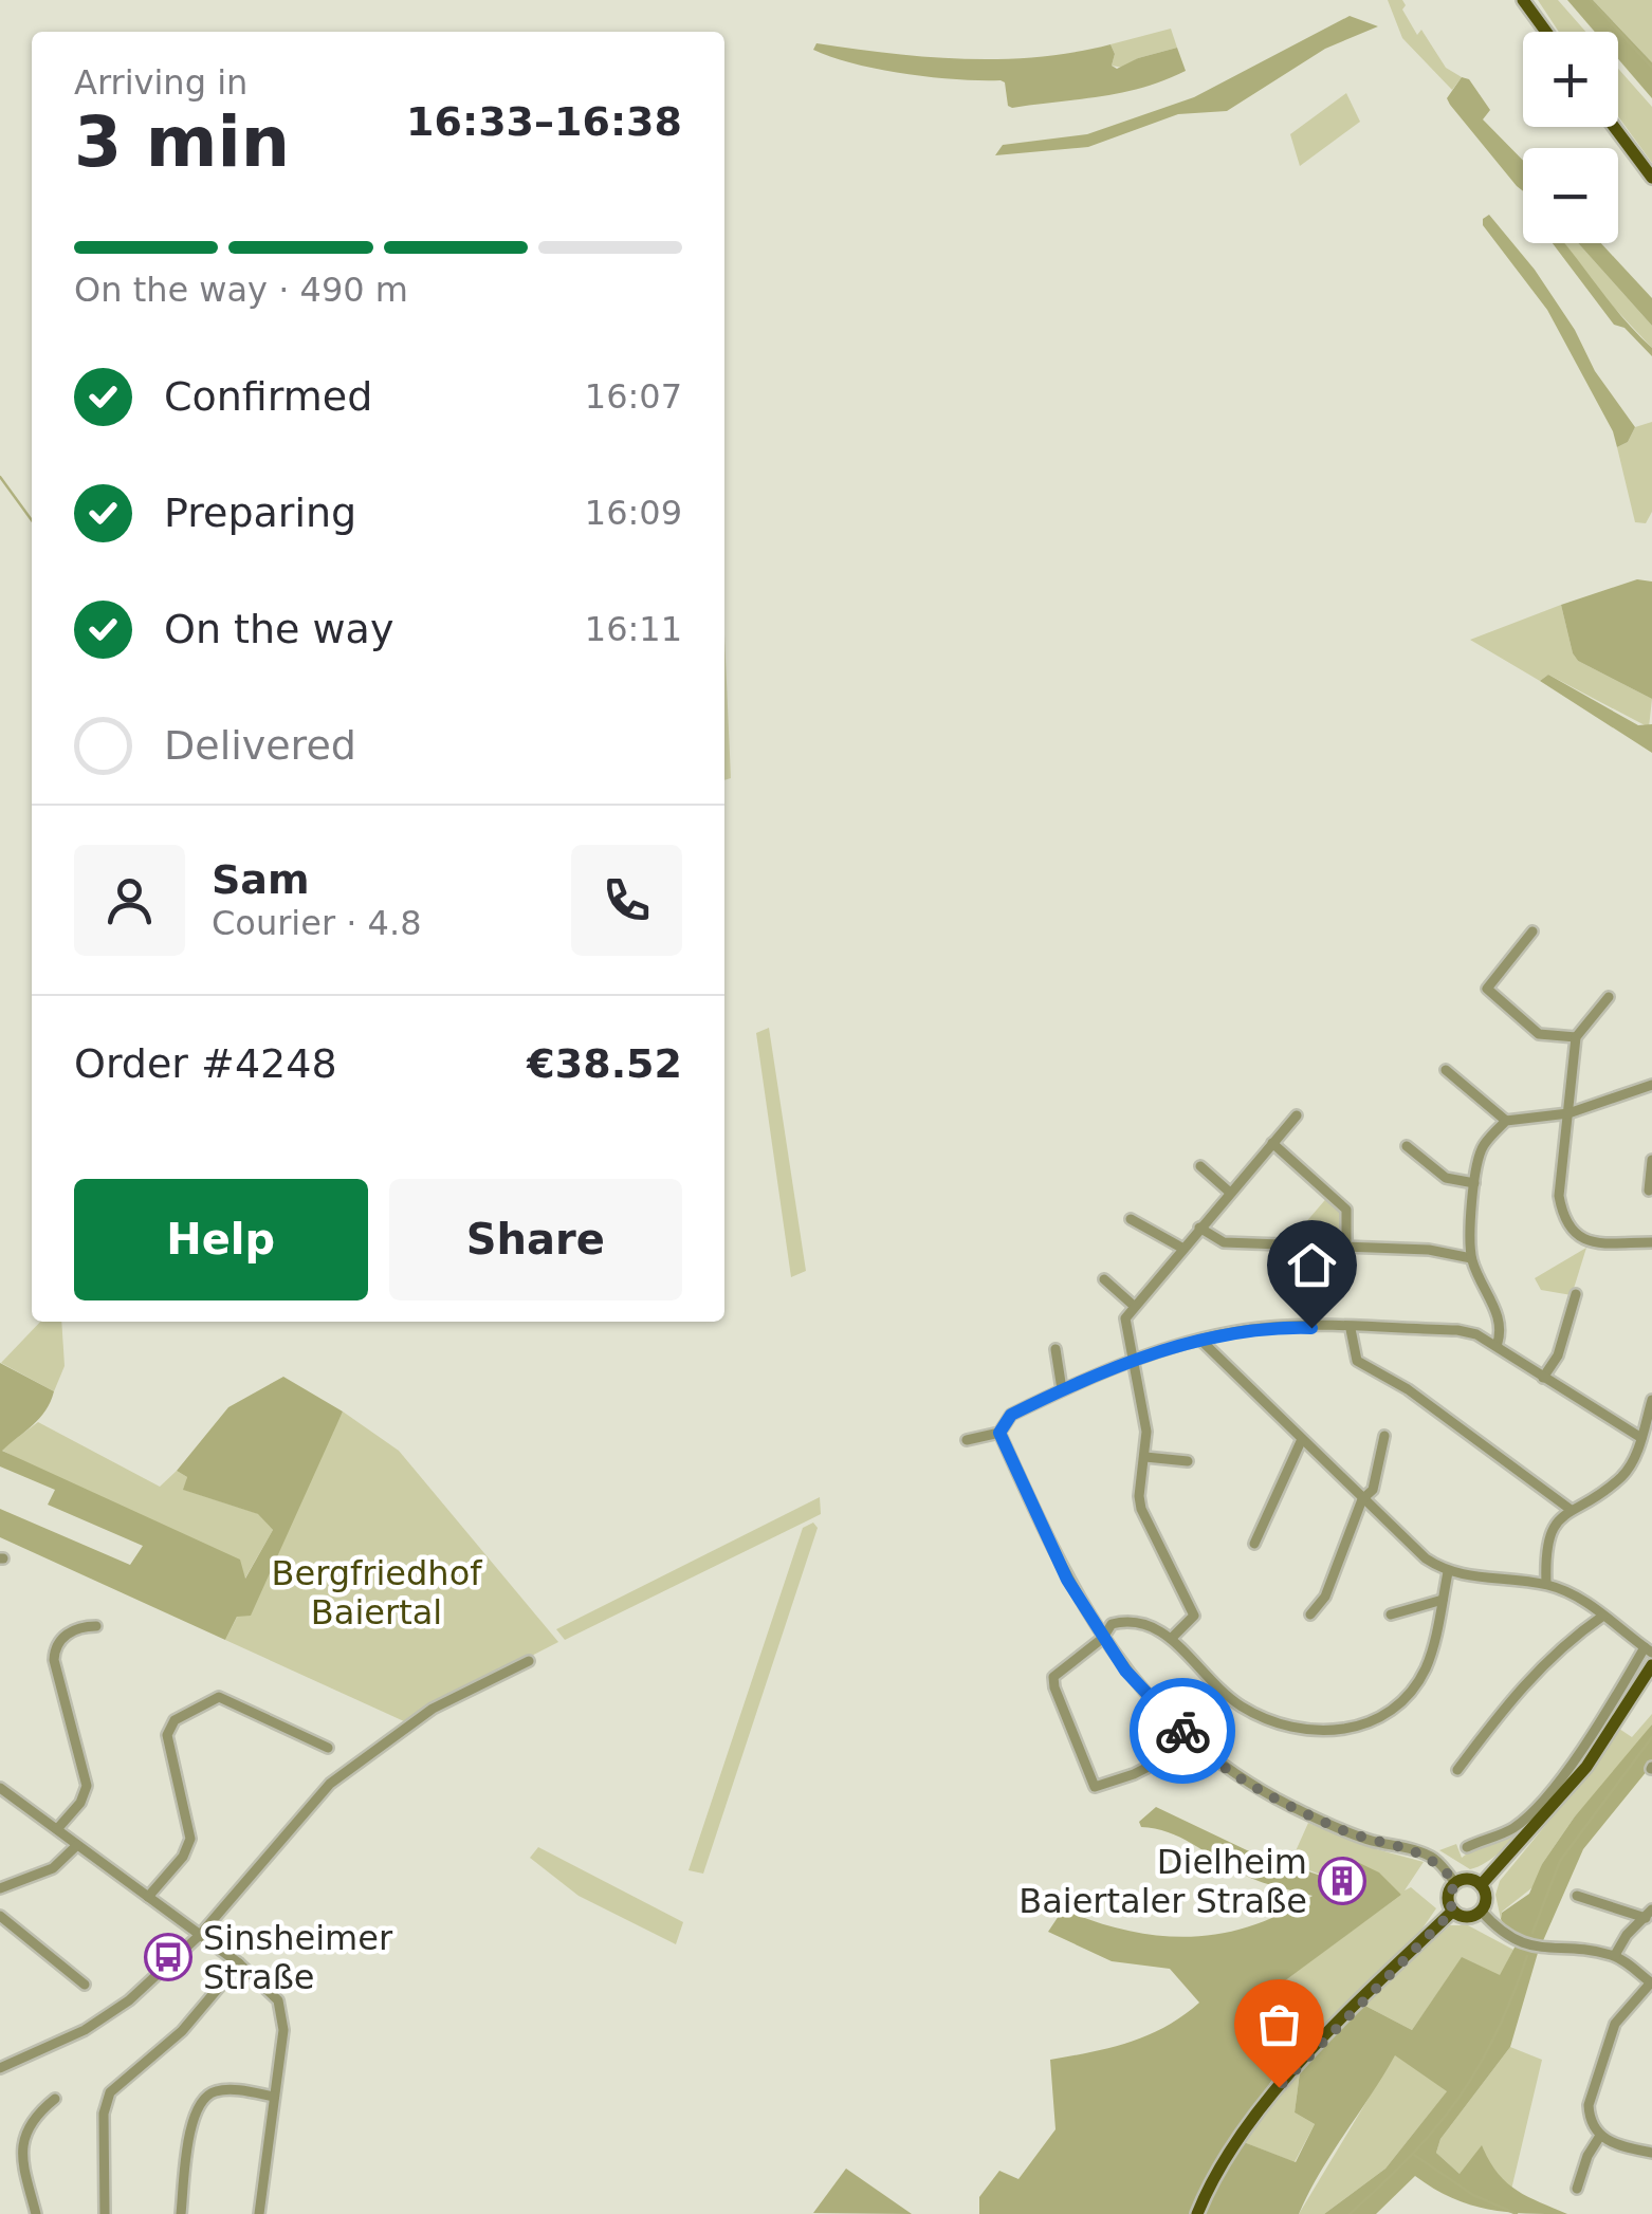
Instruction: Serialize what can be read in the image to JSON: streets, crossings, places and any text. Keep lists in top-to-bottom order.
{
  "parks": ["Bergfriedhof Baiertal"],
  "places": {
    "building": ["Dielheim Baiertaler Straße"],
    "bus stop": ["Sinsheimer Straße"]
  },
  "page": {
    "map_buttons": ["+", "−"],
    "heading": ["3 min", "Arriving in", "16:33–16:38"],
    "panel": [
      "Sam",
      "Courier · 4.8",
      "Order #4248",
      "€38.52"
    ],
    "bar": "On the way · 490 m",
    "list": [
      ["Confirmed", "16:07"],
      ["Preparing", "16:09"],
      ["On the way", "16:11"],
      "Delivered"
    ],
    "buttons": ["Help", "Share"]
  }
}
